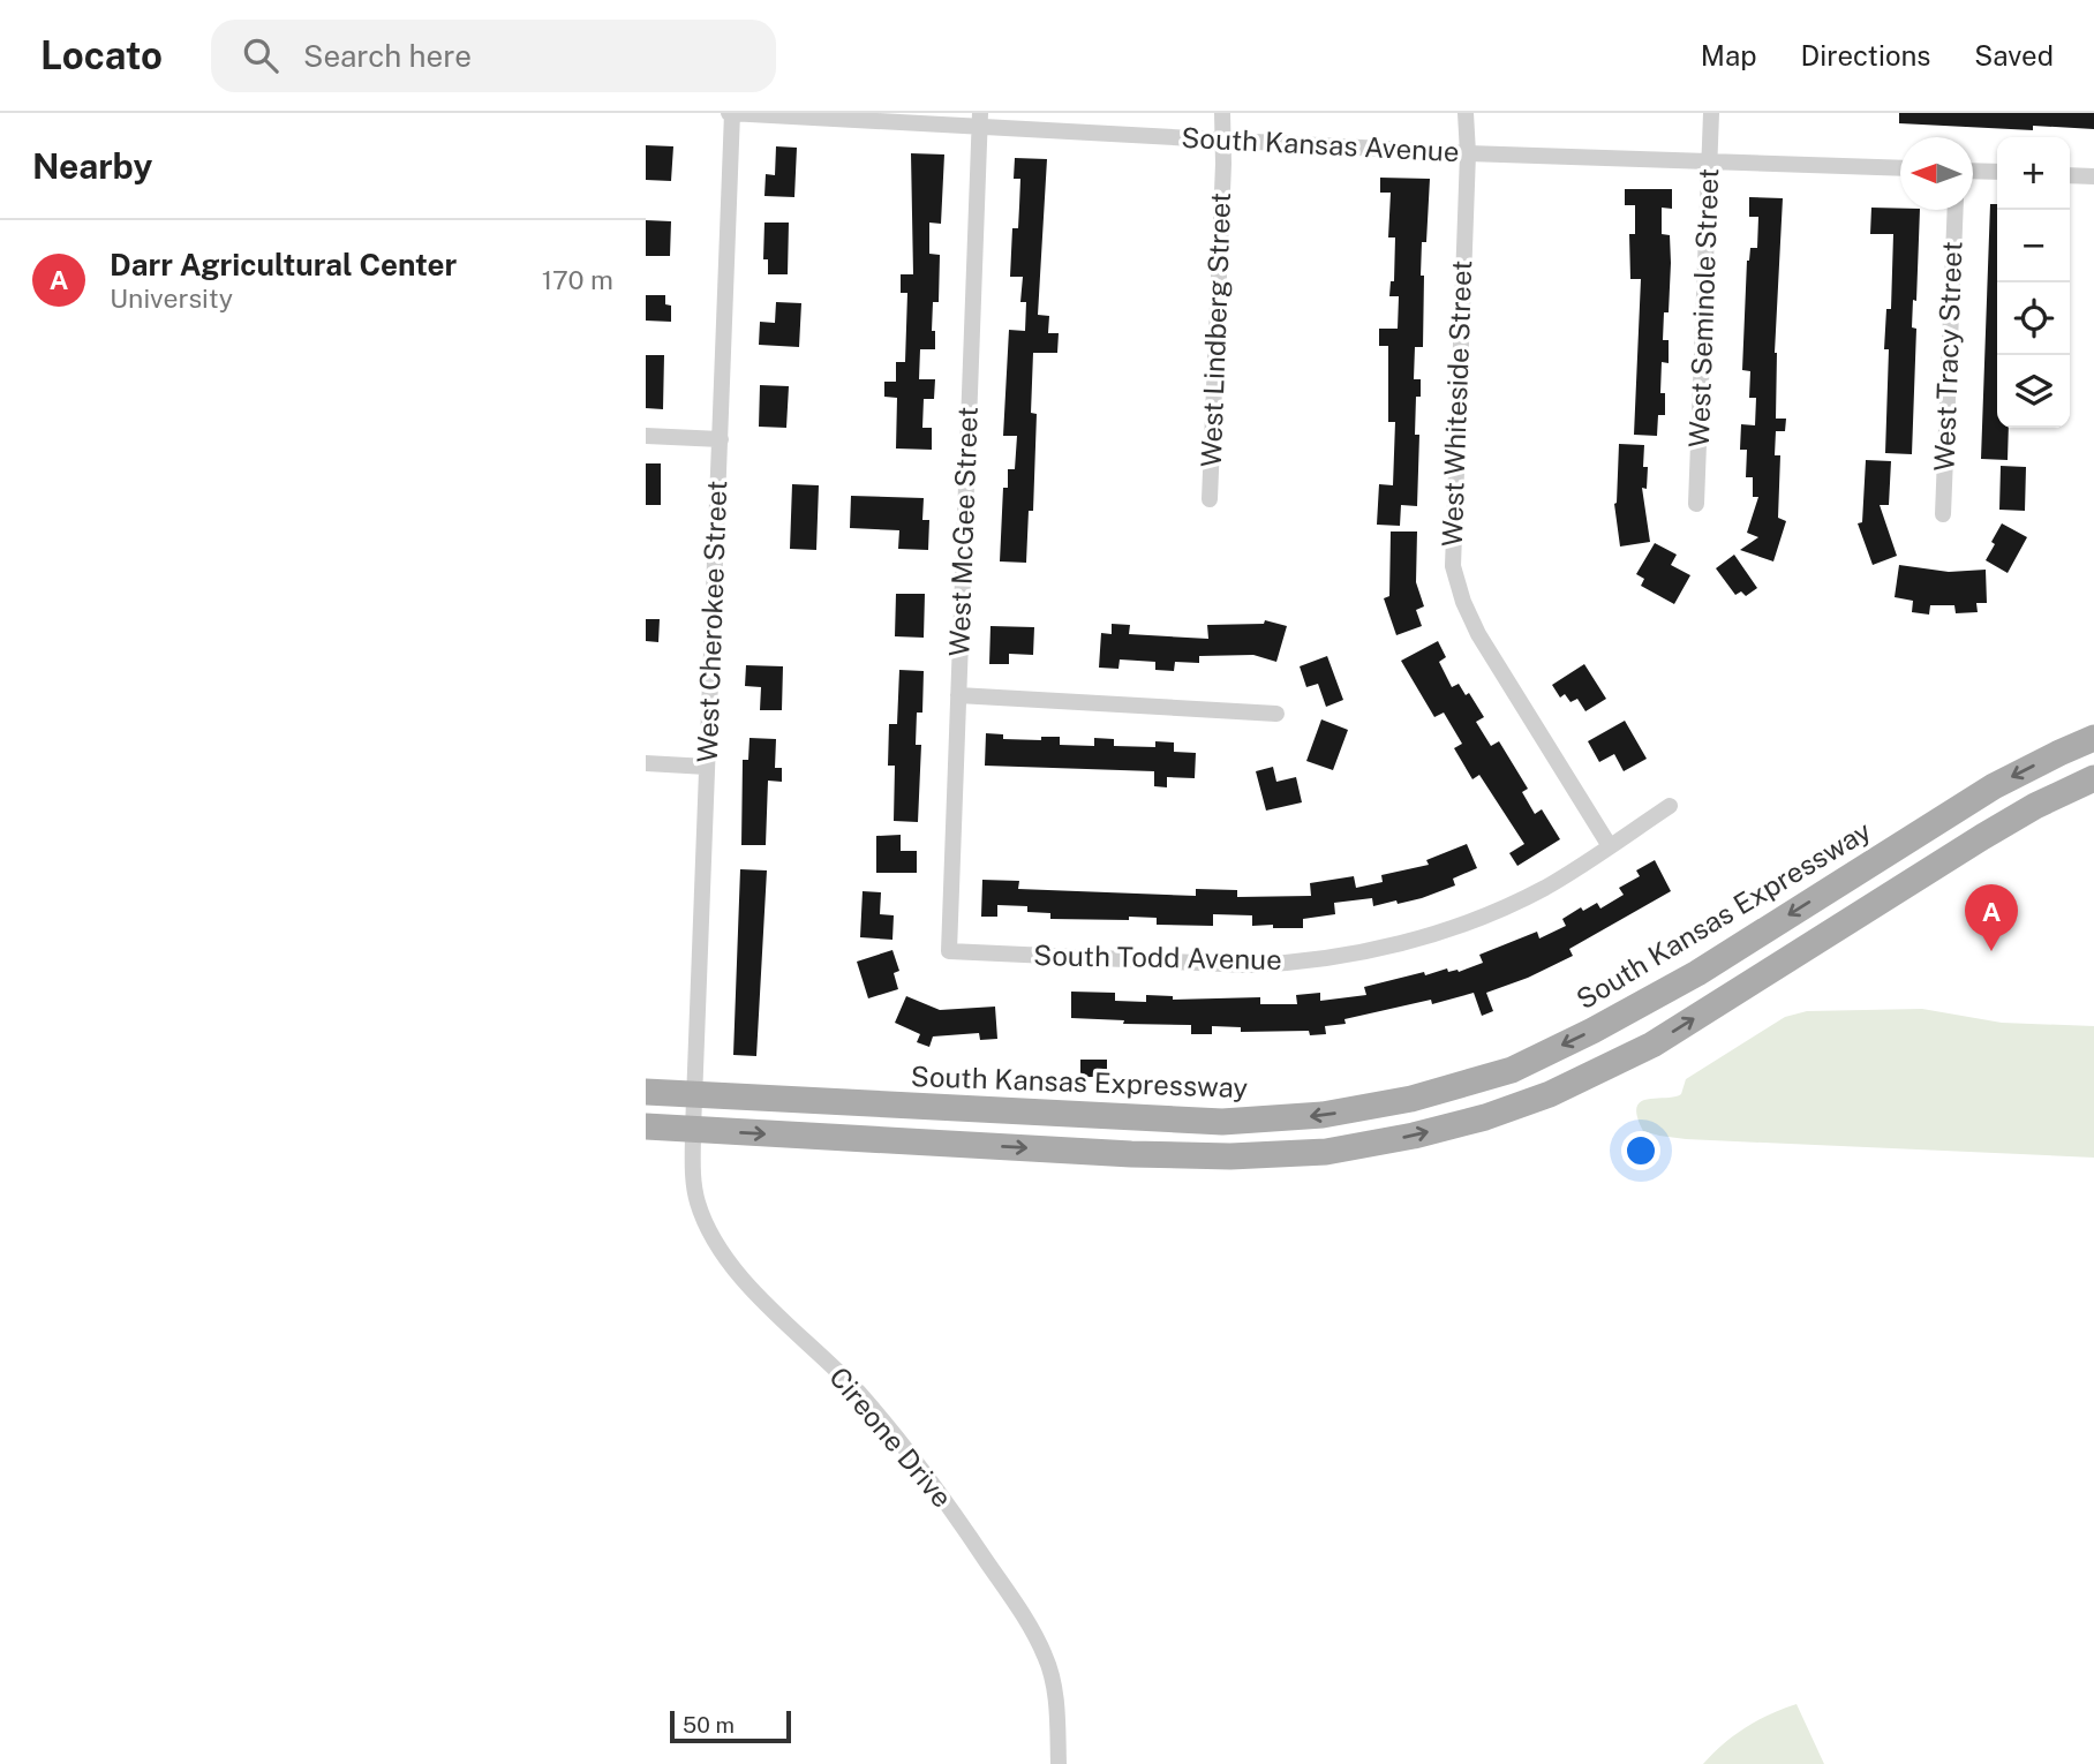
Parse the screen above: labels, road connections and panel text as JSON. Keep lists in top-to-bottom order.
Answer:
{
  "streets": {
    "main road": ["South Kansas Expressway"],
    "street": [
      "South Kansas Avenue",
      "West Seminole Street",
      "West Lindberg Street",
      "West Tracy Street",
      "West Whiteside Street",
      "West McGee Street",
      "West Cherokee Street",
      "South Todd Avenue",
      "Cireone Drive"
    ]
  },
  "crossings": [
    ["South Kansas Avenue", "West Seminole Street"],
    ["South Kansas Avenue", "West Lindberg Street"],
    ["South Kansas Avenue", "West Whiteside Street"],
    ["South Kansas Avenue", "West McGee Street"],
    ["South Kansas Avenue", "West Cherokee Street"],
    ["West Whiteside Street", "South Todd Avenue"],
    ["West McGee Street", "South Todd Avenue"],
    ["West Cherokee Street", "South Kansas Expressway"],
    ["West Cherokee Street", "Cireone Drive"]
  ],
  "scale_bar": "50 m",
  "north": "left",
  "page": {
    "header": "Locato",
    "search": "Search here",
    "nav": ["Map", "Directions", "Saved"],
    "heading": "Nearby",
    "map_buttons": ["+", "−"],
    "list": [
      {
        "mark": "A",
        "name": "Darr Agricultural Center",
        "note": "University",
        "value": "170 m"
      }
    ],
    "pins": "A",
    "scale": "50 m"
  }
}
